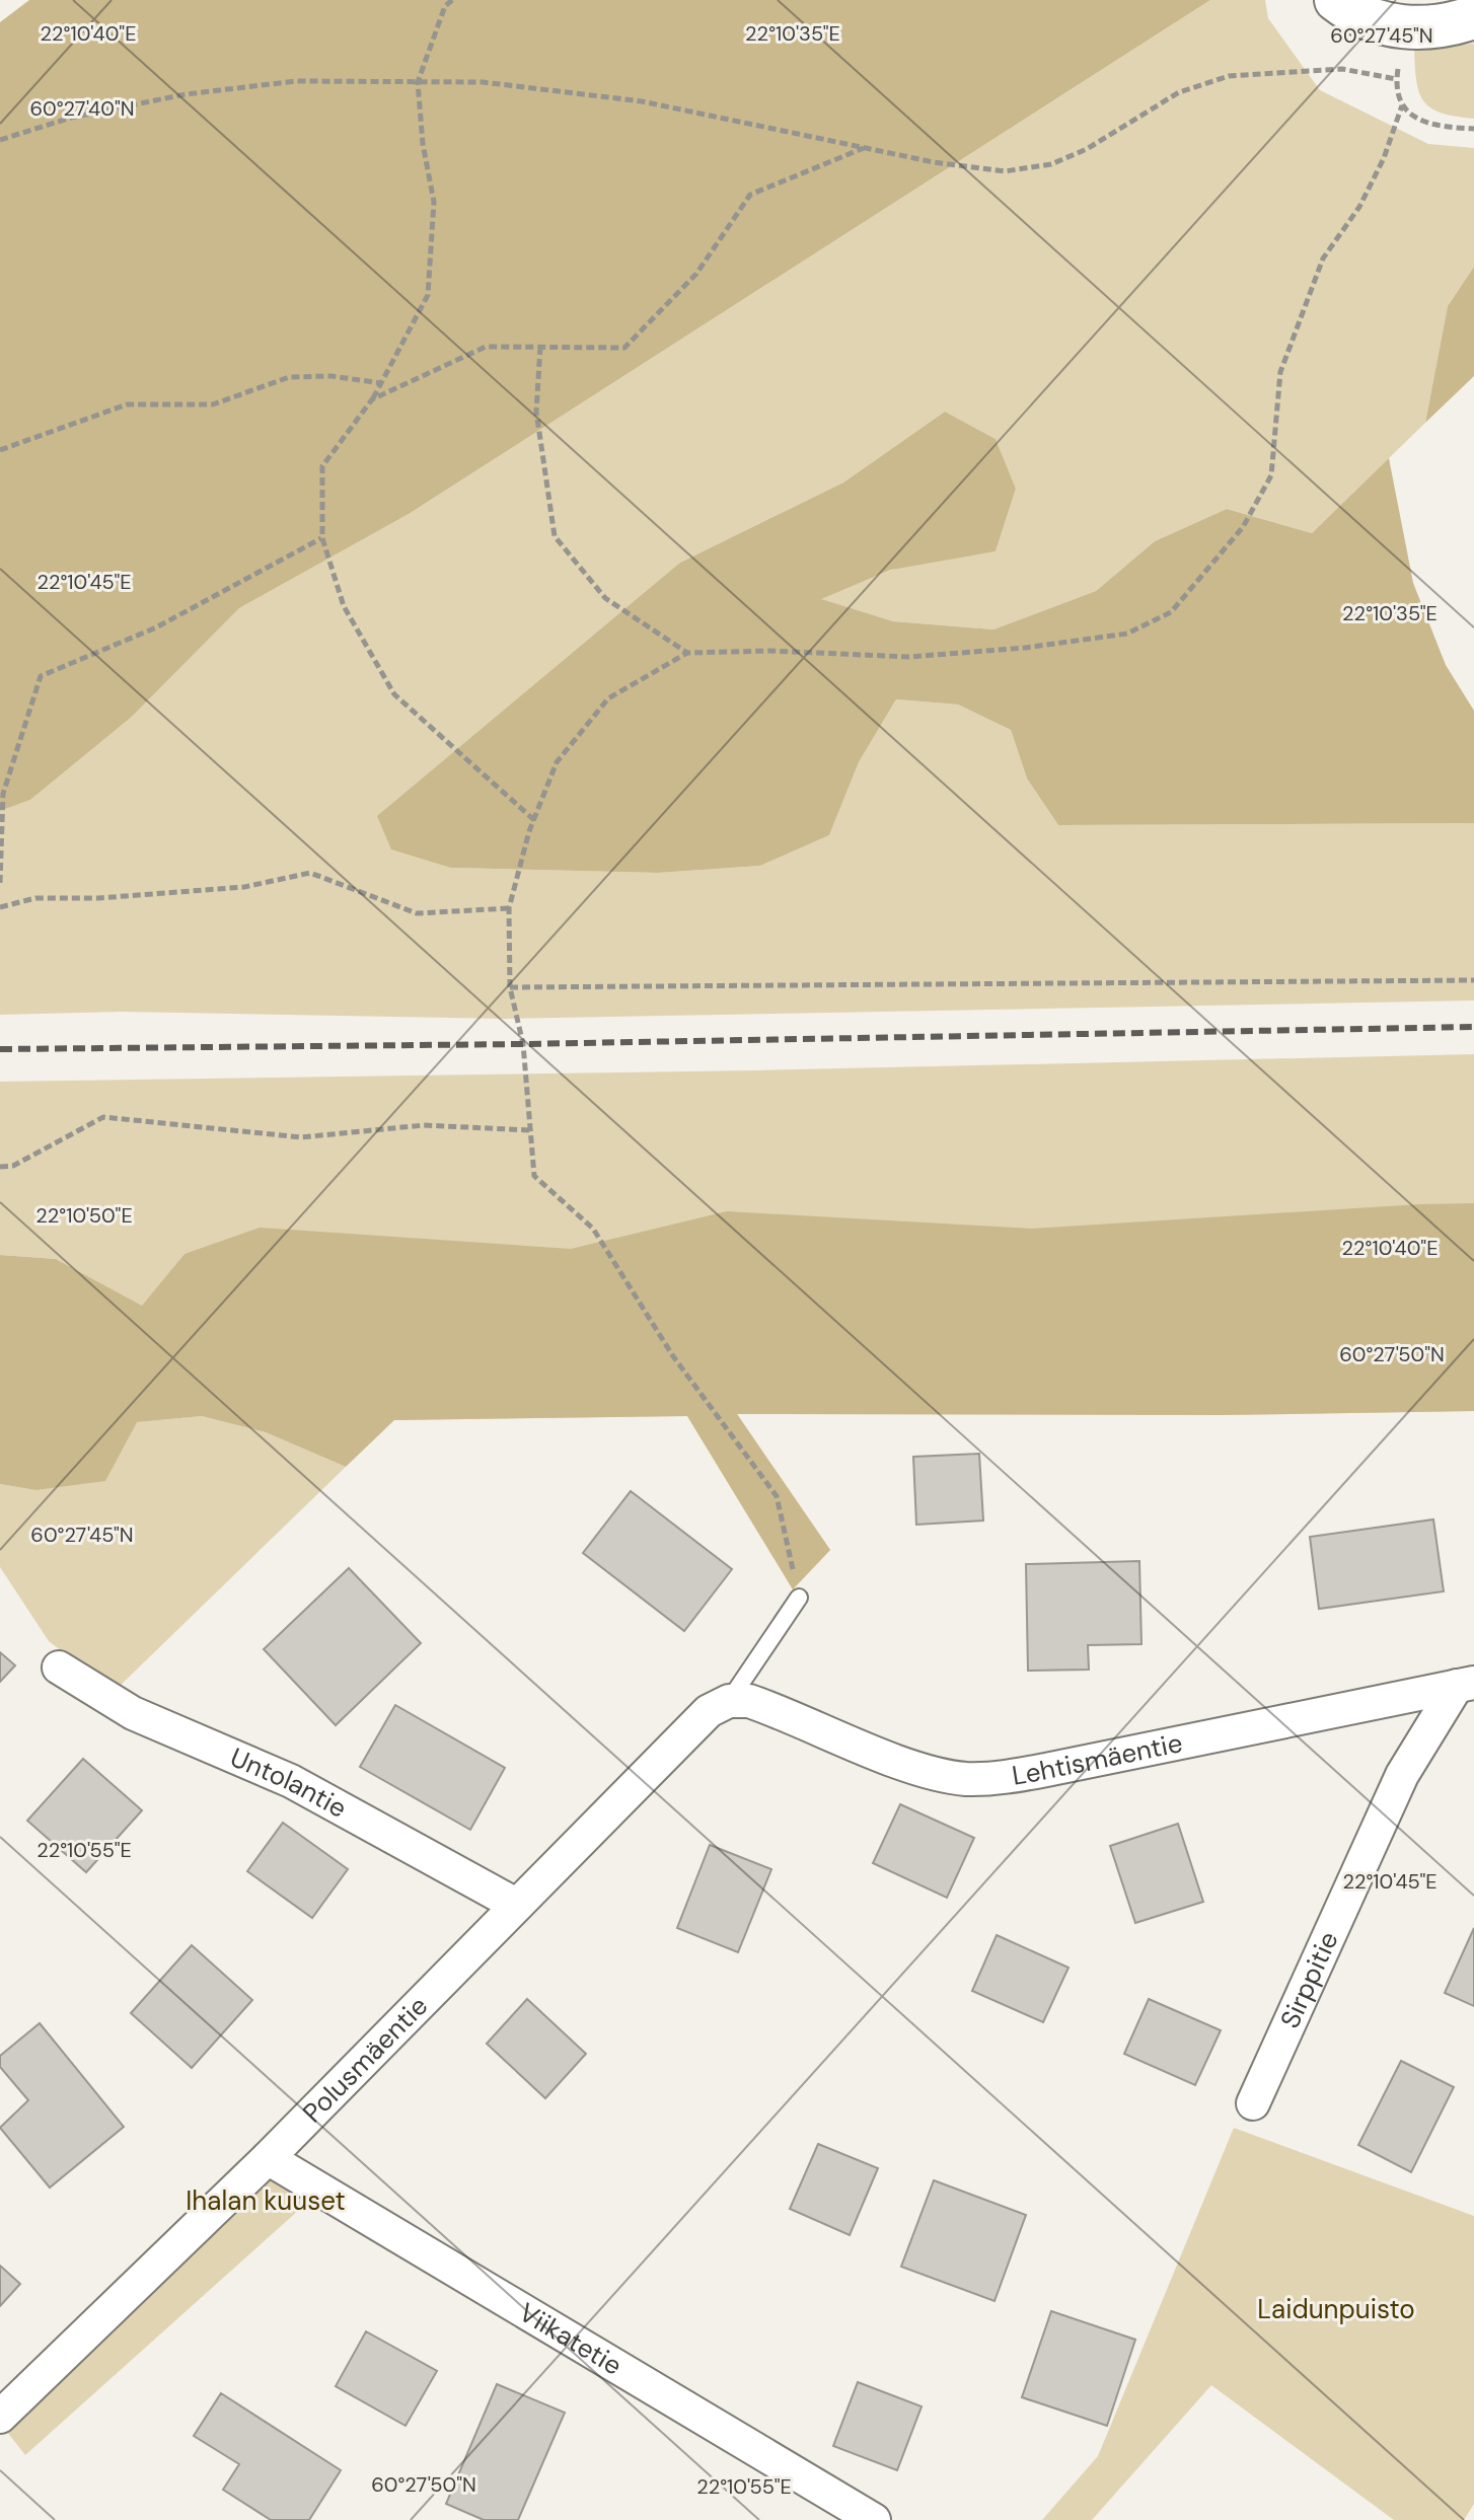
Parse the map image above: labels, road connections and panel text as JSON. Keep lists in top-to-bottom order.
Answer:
{
  "streets": {
    "street": [
      "Lehtismäentie",
      "Untolantie",
      "Sirppitie",
      "Polusmäentie",
      "Viikatetie"
    ]
  },
  "crossings": [
    ["Lehtismäentie", "Sirppitie"],
    ["Lehtismäentie", "Polusmäentie"],
    ["Untolantie", "Polusmäentie"],
    ["Polusmäentie", "Viikatetie"]
  ],
  "parks": ["Ihalan kuuset", "Laidunpuisto"],
  "coordinates": [
    "22°10'35\"E",
    "22°10'40\"E",
    "60°27'45\"N",
    "60°27'40\"N",
    "22°10'45\"E",
    "22°10'50\"E",
    "60°27'50\"N",
    "22°10'55\"E"
  ]
}
